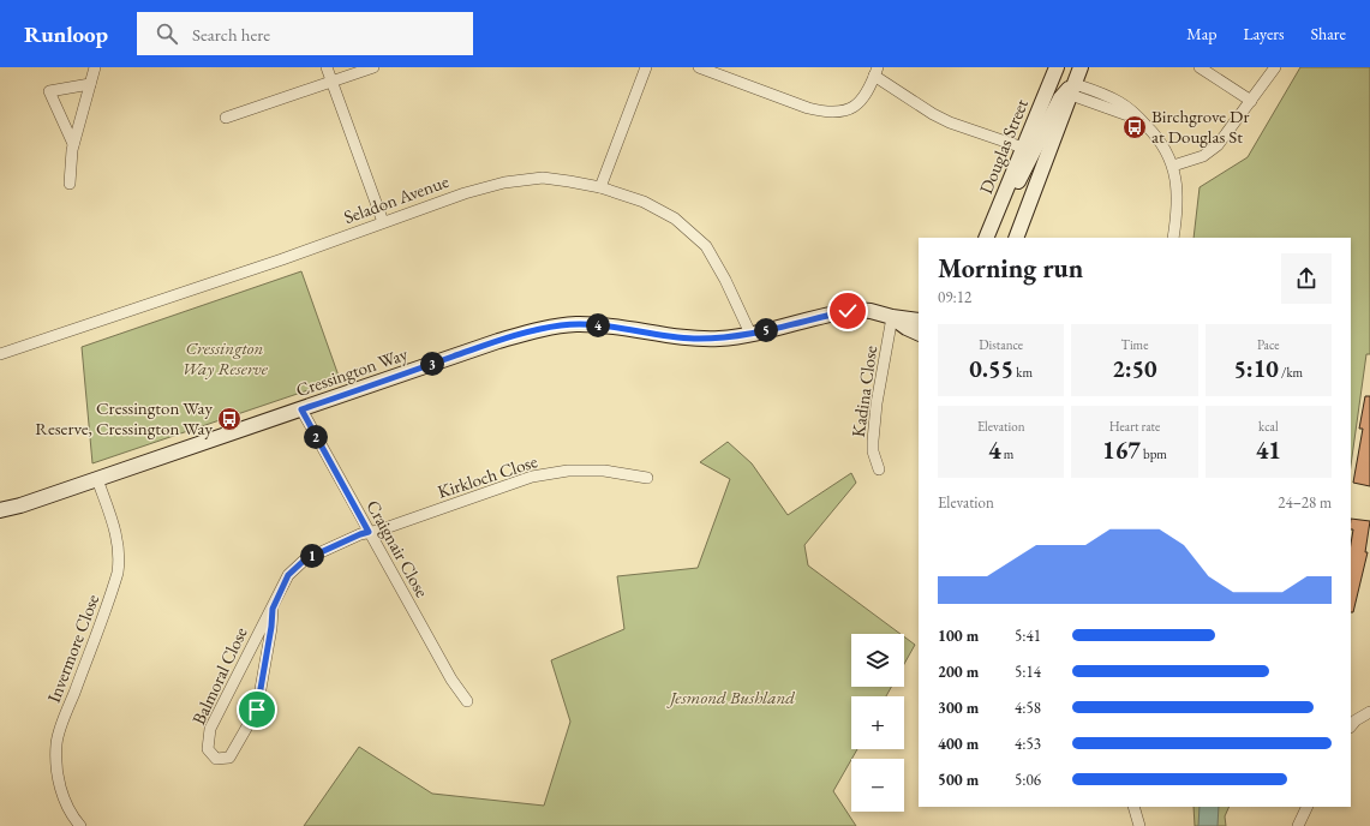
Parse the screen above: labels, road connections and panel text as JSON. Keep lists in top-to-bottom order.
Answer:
{
  "streets": {
    "street": [
      "Douglas Street",
      "Seladon Avenue",
      "Cressington Way",
      "Kadina Close",
      "Kirkloch Close",
      "Craignair Close",
      "Invermore Close",
      "Balmoral Close"
    ]
  },
  "crossings": [
    ["Seladon Avenue", "Cressington Way"],
    ["Cressington Way", "Kadina Close"],
    ["Cressington Way", "Craignair Close"],
    ["Cressington Way", "Invermore Close"],
    ["Kirkloch Close", "Craignair Close"],
    ["Kirkloch Close", "Balmoral Close"],
    ["Craignair Close", "Balmoral Close"]
  ],
  "parks": ["Cressington Way Reserve", "Jesmond Bushland"],
  "places": {
    "bus stop": ["Birchgrove Dr at Douglas St", "Cressington Way Reserve, Cressington Way"]
  },
  "page": {
    "header": "Runloop",
    "search": "Search here",
    "nav": ["Map", "Layers", "Share"],
    "heading": ["Morning run", "09:12"],
    "pins": [
      "4",
      "5",
      "3",
      "2",
      "1"
    ],
    "stats": [
      ["Distance", "0.55 km"],
      ["Time", "2:50"],
      ["Pace", "5:10 /km"],
      ["Elevation", "4 m"],
      ["Heart rate", "167 bpm"],
      ["kcal", "41"]
    ],
    "chart": ["Elevation", "24–28 m"],
    "list": [
      {
        "name": "100 m",
        "note": "5:41"
      },
      {
        "name": "200 m",
        "note": "5:14"
      },
      {
        "name": "300 m",
        "note": "4:58"
      },
      {
        "name": "400 m",
        "note": "4:53"
      },
      {
        "name": "500 m",
        "note": "5:06"
      }
    ],
    "map_buttons": ["+", "−"]
  }
}
